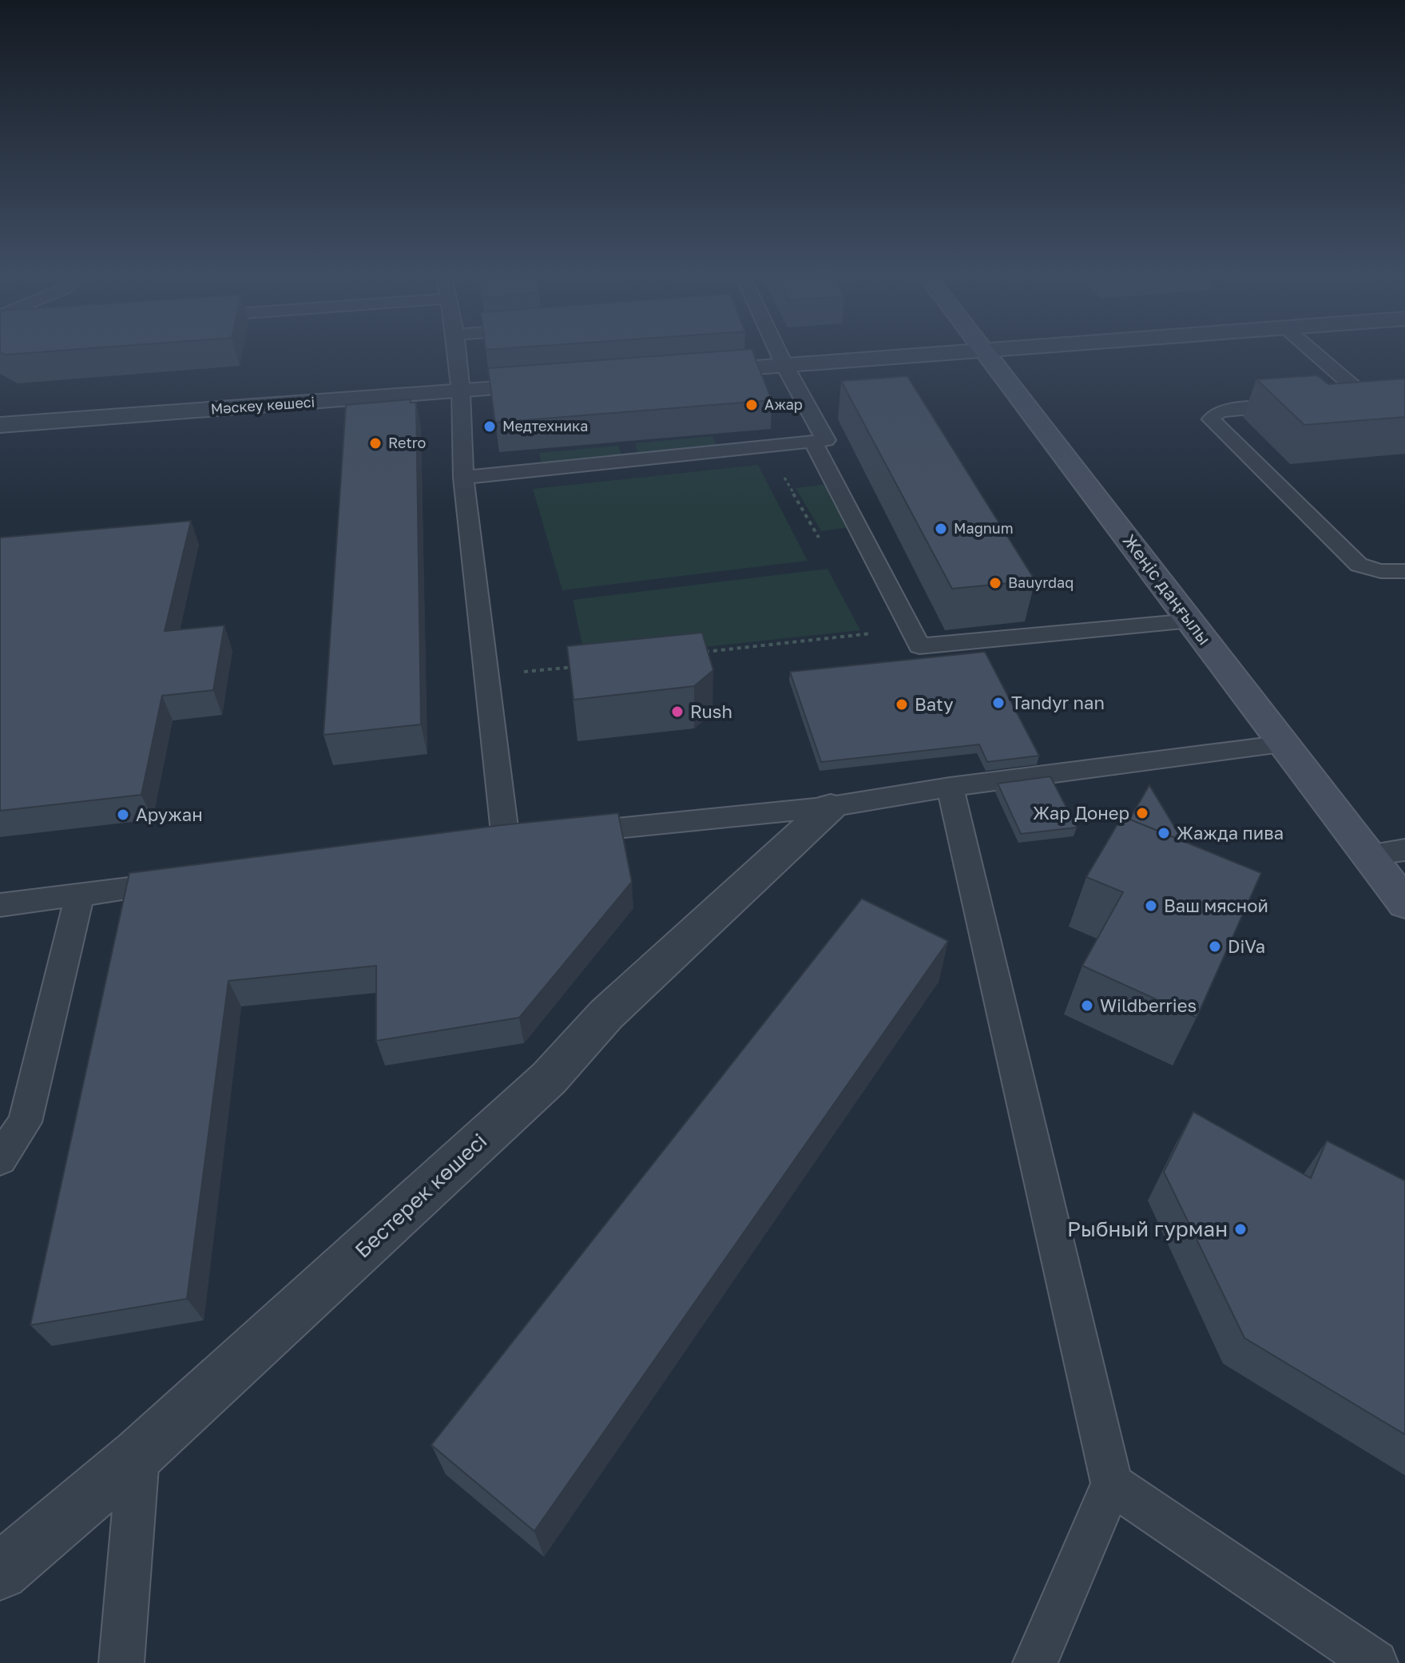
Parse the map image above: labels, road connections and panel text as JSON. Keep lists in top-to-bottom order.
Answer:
{
  "streets": {
    "main road": ["Жеңіс даңғылы"],
    "street": ["Мәскеу көшесі", "Бестерек көшесі"]
  },
  "places": [
    "Ажар",
    "Медтехника",
    "Retro",
    "Magnum",
    "Bauyrdaq",
    "Tandyr nan",
    "Baty",
    "Rush",
    "Жар Донер",
    "Аружан",
    "Жажда пива",
    "Ваш мясной",
    "DiVa",
    "Wildberries",
    "Рыбный гурман"
  ]
}
